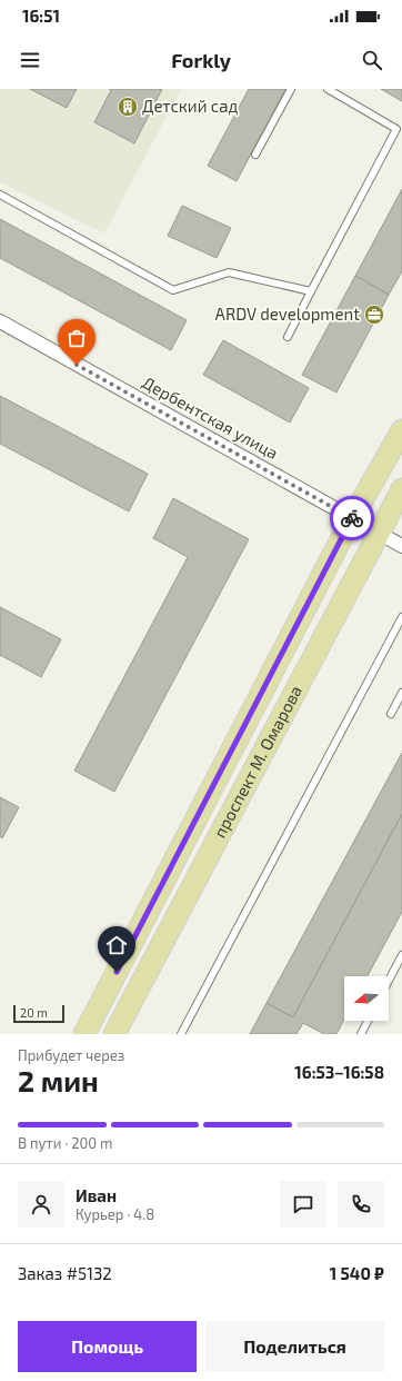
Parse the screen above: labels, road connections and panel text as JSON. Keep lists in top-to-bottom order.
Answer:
{
  "streets": {
    "main road": ["проспект М. Омарова"],
    "street": ["Дербентская улица"]
  },
  "crossings": [
    ["Дербентская улица", "проспект М. Омарова"]
  ],
  "places": {
    "building": ["Детский сад"],
    "office": ["ARDV development"]
  },
  "scale_bar": "20 m",
  "north": "left",
  "page": {
    "status": "16:51",
    "header": "Forkly",
    "scale": "20 m",
    "heading": ["2 мин", "Прибудет через", "16:53–16:58"],
    "panel": [
      "Иван",
      "Курьер · 4.8",
      "Заказ #5132",
      "1 540 ₽"
    ],
    "bar": "В пути · 200 m",
    "buttons": ["Помощь", "Поделиться"]
  }
}
